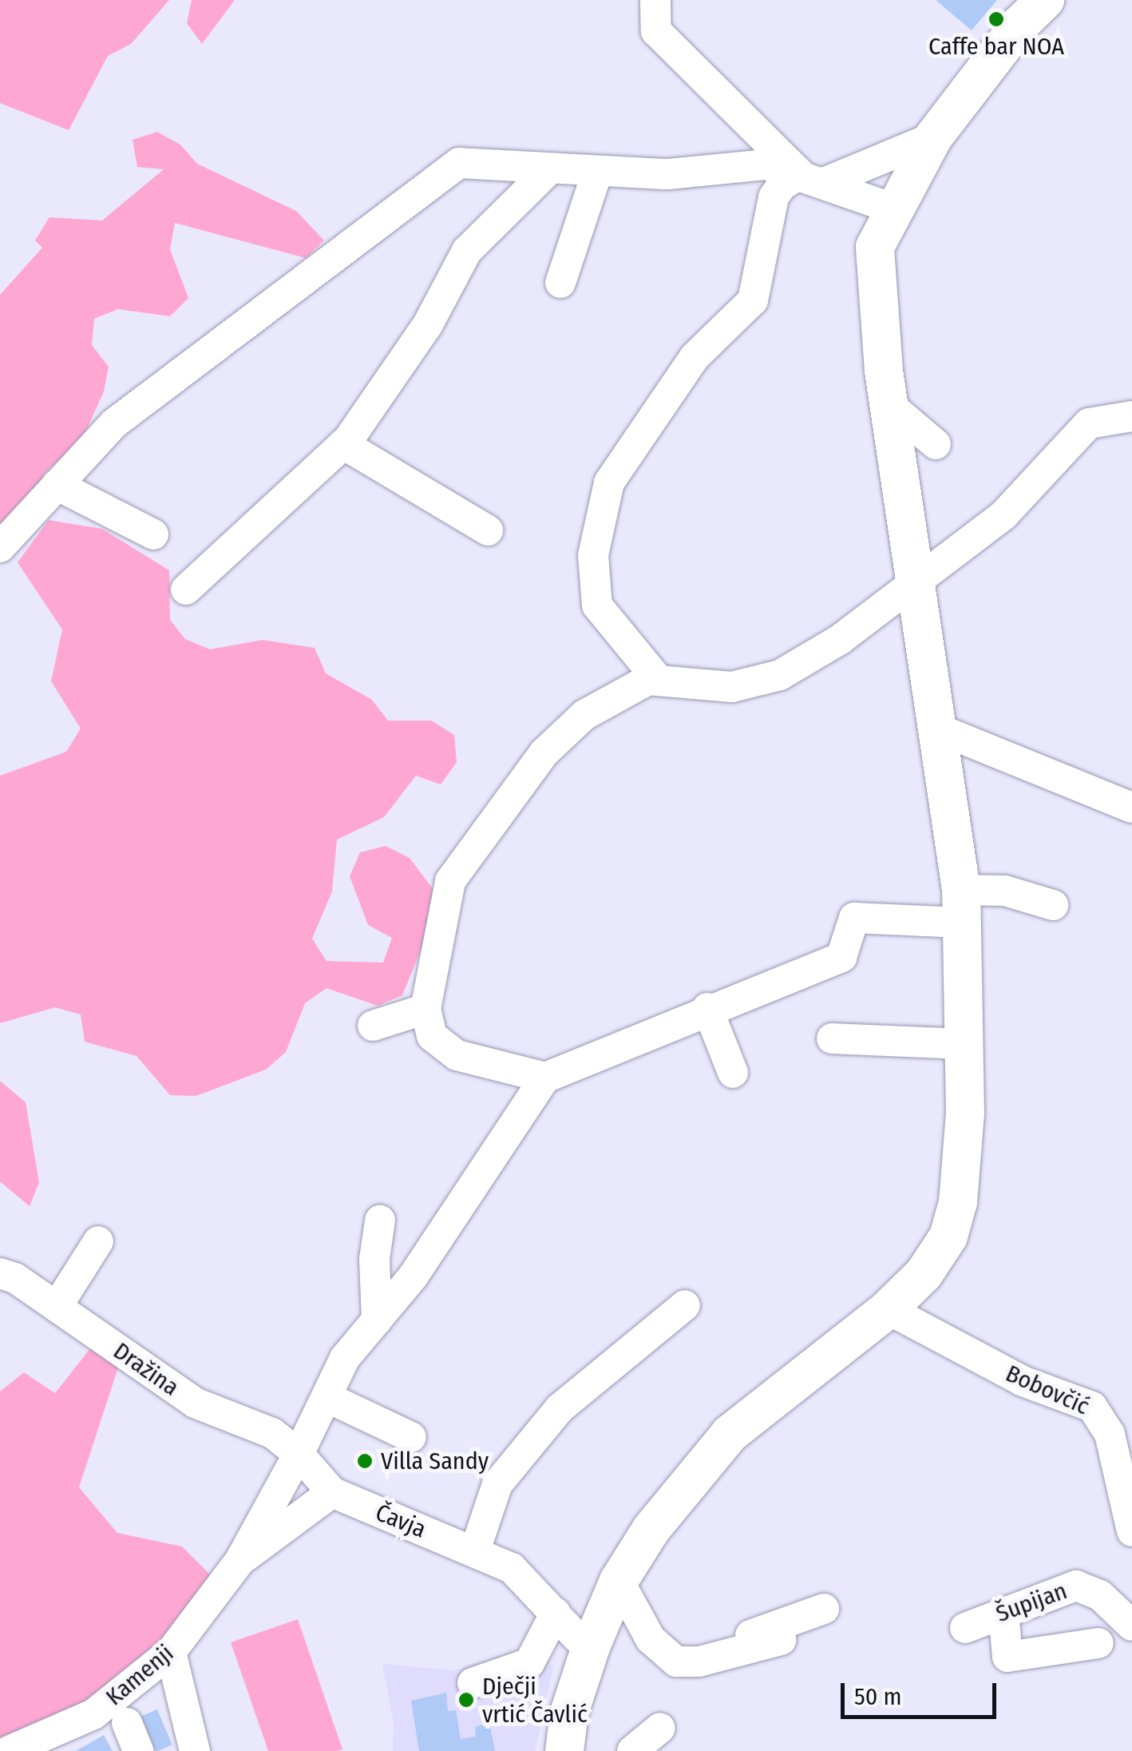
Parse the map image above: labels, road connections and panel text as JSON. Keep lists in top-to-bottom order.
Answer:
{
  "streets": {
    "street": [
      "Dražina",
      "Bobovčić",
      "Čavja",
      "Šupijan",
      "Kamenji"
    ]
  },
  "crossings": [
    ["Dražina", "Čavja"],
    ["Dražina", "Kamenji"],
    ["Čavja", "Kamenji"]
  ],
  "places": ["Caffe bar NOA", "Villa Sandy", "Dječji vrtić Čavlić"],
  "scale_bar": "50 m"
}
